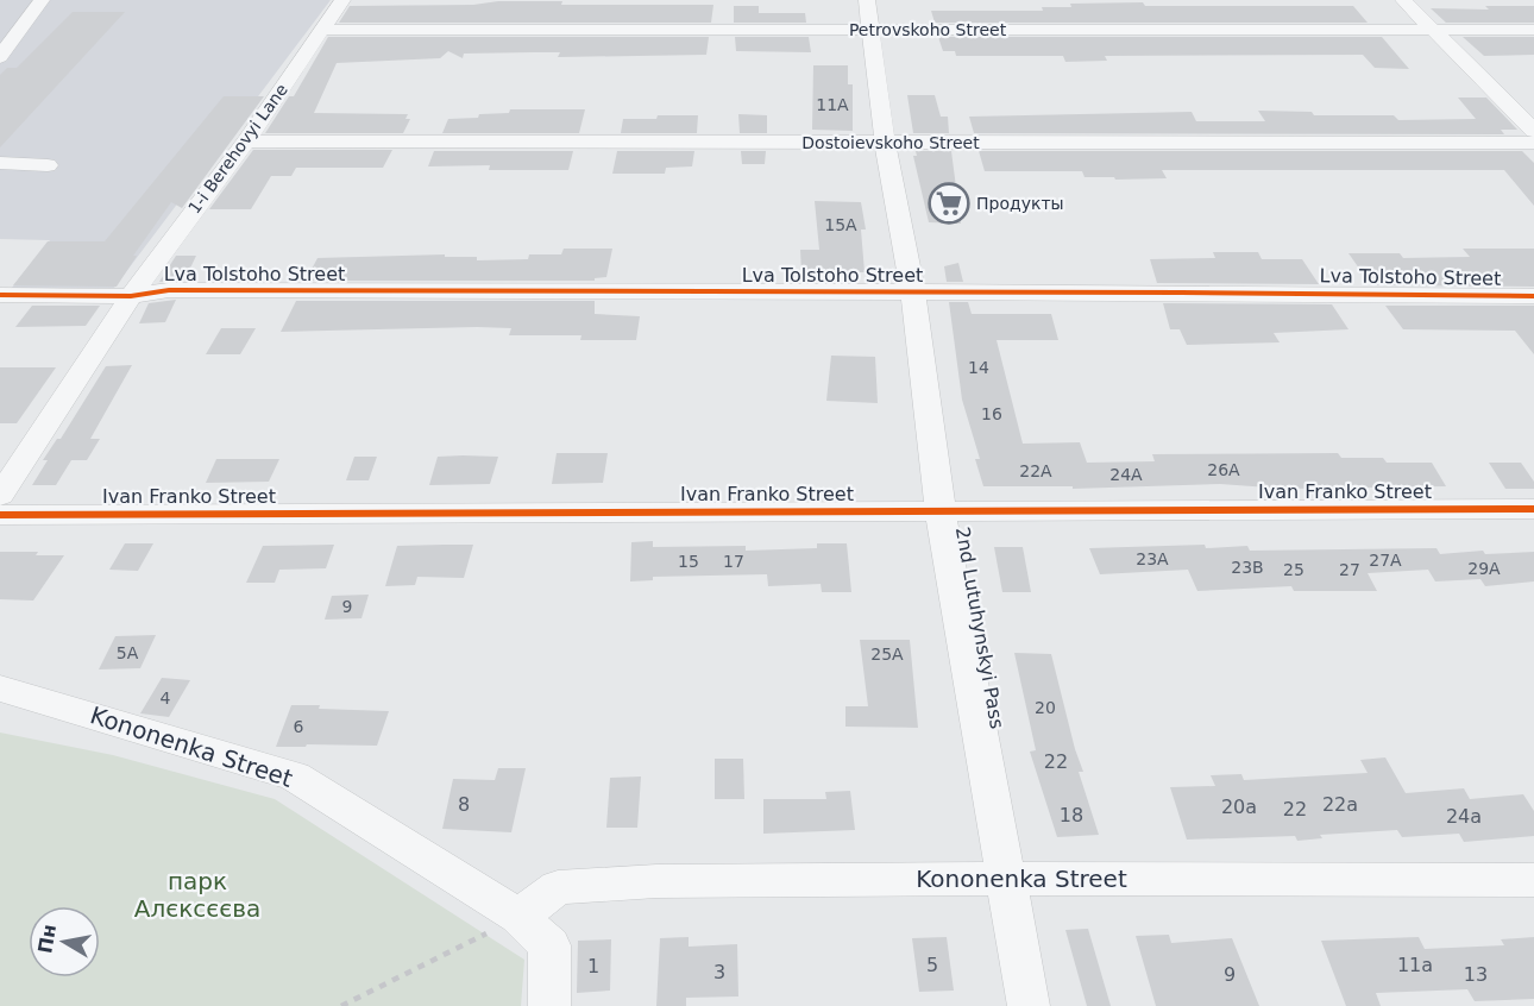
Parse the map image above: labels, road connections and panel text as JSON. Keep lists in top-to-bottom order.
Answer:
{
  "streets": {
    "street": [
      "Petrovskoho Street",
      "Dostoievskoho Street",
      "1-i Berehovyi Lane",
      "Lva Tolstoho Street",
      "Ivan Franko Street",
      "2nd Lutuhynskyi Pass",
      "Kononenka Street"
    ]
  },
  "crossings": [
    ["Petrovskoho Street", "1-i Berehovyi Lane"],
    ["Petrovskoho Street", "2nd Lutuhynskyi Pass"],
    ["Dostoievskoho Street", "1-i Berehovyi Lane"],
    ["Dostoievskoho Street", "2nd Lutuhynskyi Pass"],
    ["1-i Berehovyi Lane", "Lva Tolstoho Street"],
    ["Lva Tolstoho Street", "2nd Lutuhynskyi Pass"],
    ["Ivan Franko Street", "2nd Lutuhynskyi Pass"],
    ["2nd Lutuhynskyi Pass", "Kononenka Street"]
  ],
  "parks": ["парк Алєксєєва"],
  "places": {
    "supermarket": ["Продукты"]
  },
  "house_numbers": [
    "11А",
    "15А",
    "14",
    "16",
    "26А",
    "22А",
    "24А",
    "23А",
    "27А",
    "15",
    "17",
    "23В",
    "29А",
    "25",
    "27",
    "9",
    "5А",
    "25А",
    "4",
    "20",
    "6",
    "22",
    "8",
    "22а",
    "20а",
    "22",
    "18",
    "24а",
    "5",
    "11а",
    "1",
    "3",
    "9",
    "13"
  ],
  "north": "left"
}
